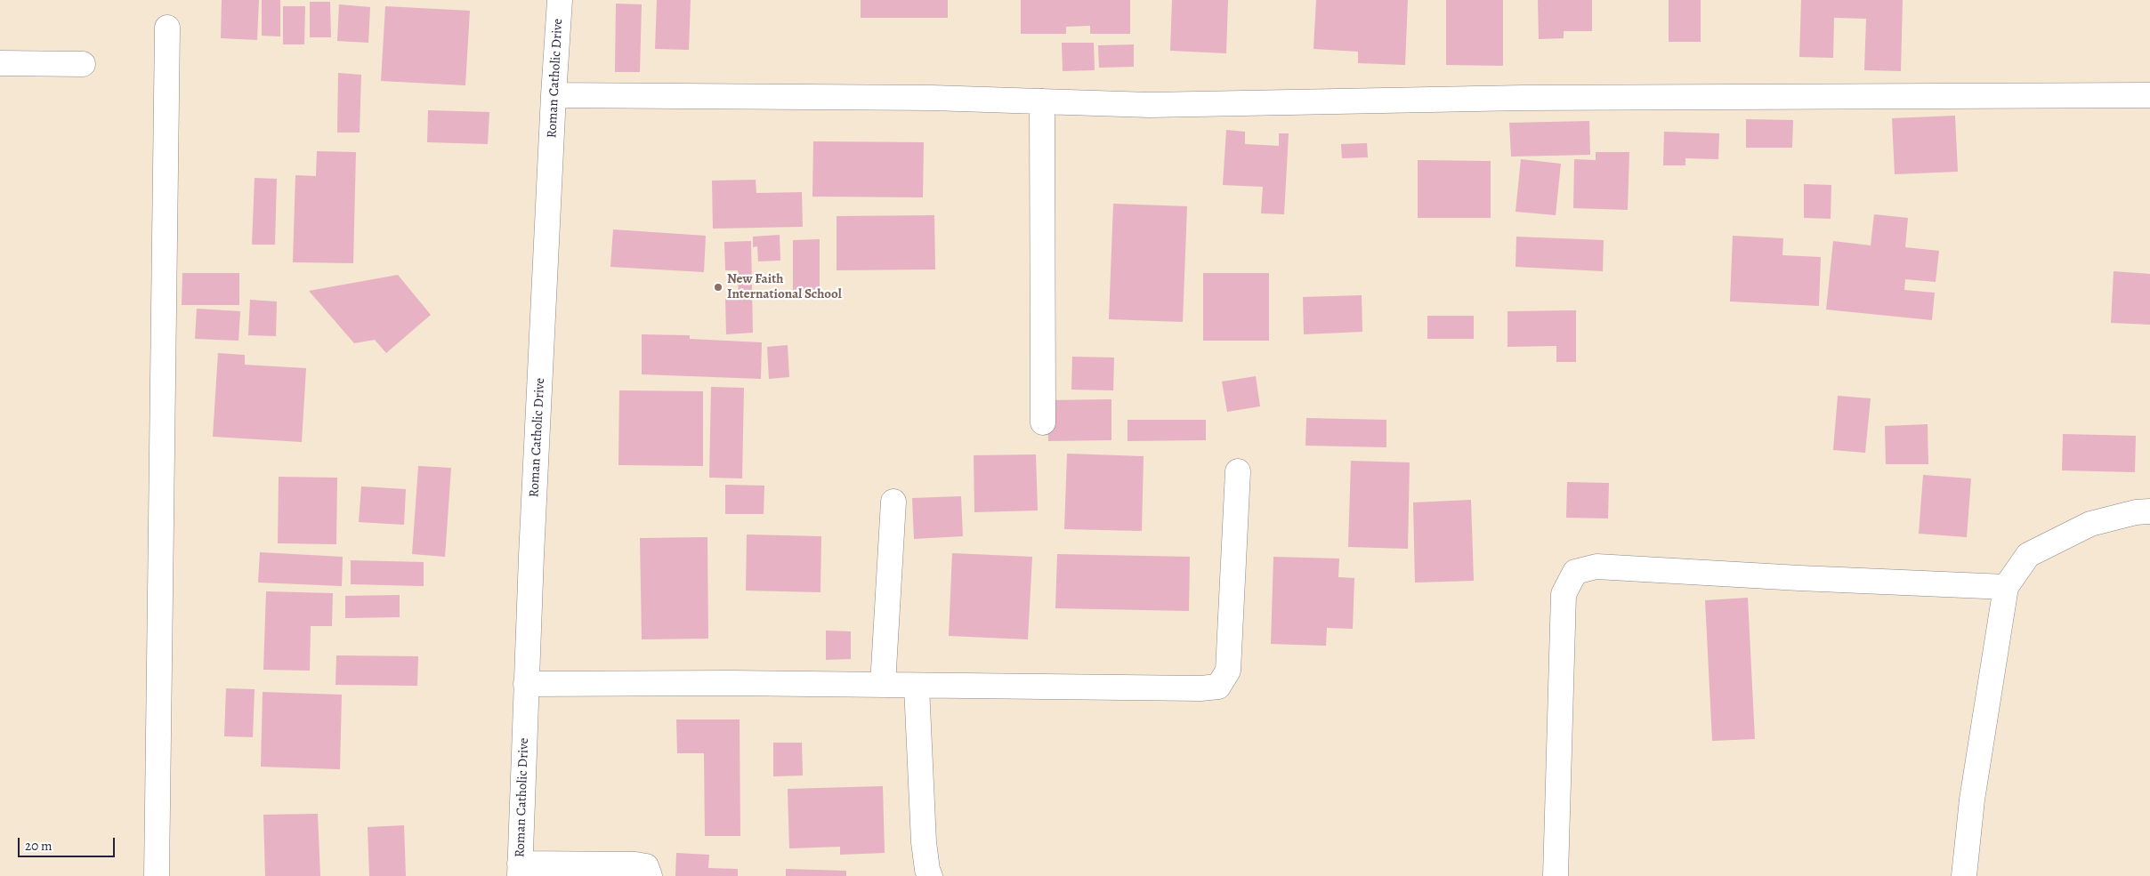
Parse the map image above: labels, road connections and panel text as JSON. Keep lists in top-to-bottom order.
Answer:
{
  "streets": {
    "street": ["Roman Catholic Drive"]
  },
  "places": ["New Faith International School"],
  "scale_bar": "20 m"
}
